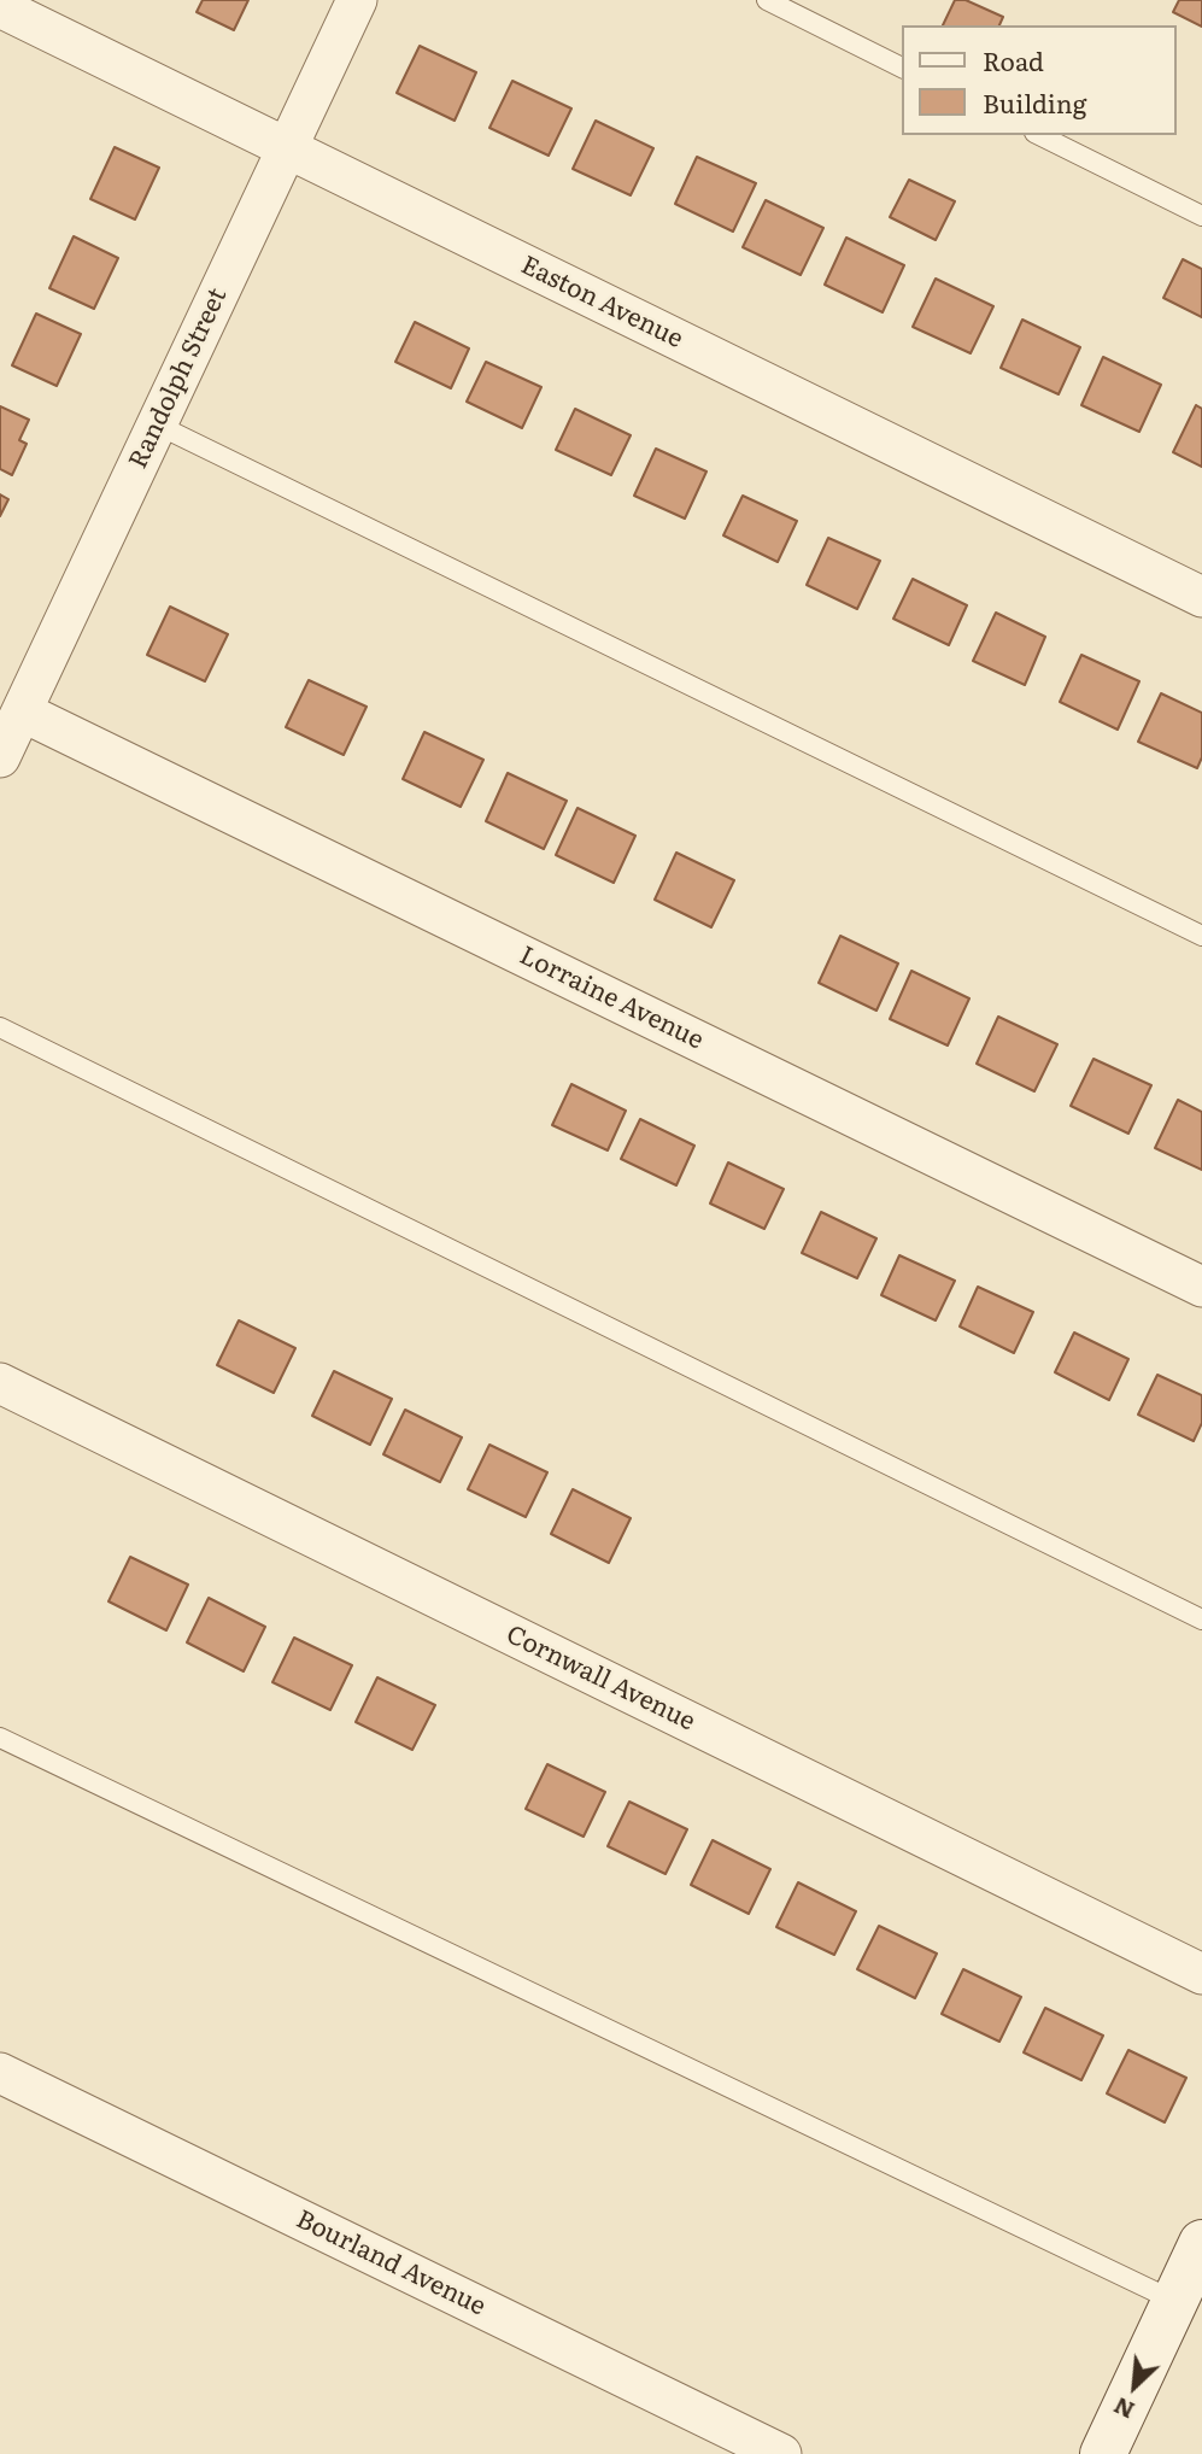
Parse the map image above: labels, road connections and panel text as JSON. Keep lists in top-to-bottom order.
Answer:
{
  "streets": {
    "street": [
      "Easton Avenue",
      "Randolph Street",
      "Lorraine Avenue",
      "Cornwall Avenue",
      "Bourland Avenue"
    ]
  },
  "crossings": [
    ["Easton Avenue", "Randolph Street"],
    ["Randolph Street", "Lorraine Avenue"]
  ],
  "legend": ["Road", "Building"],
  "north": "bottom left"
}
